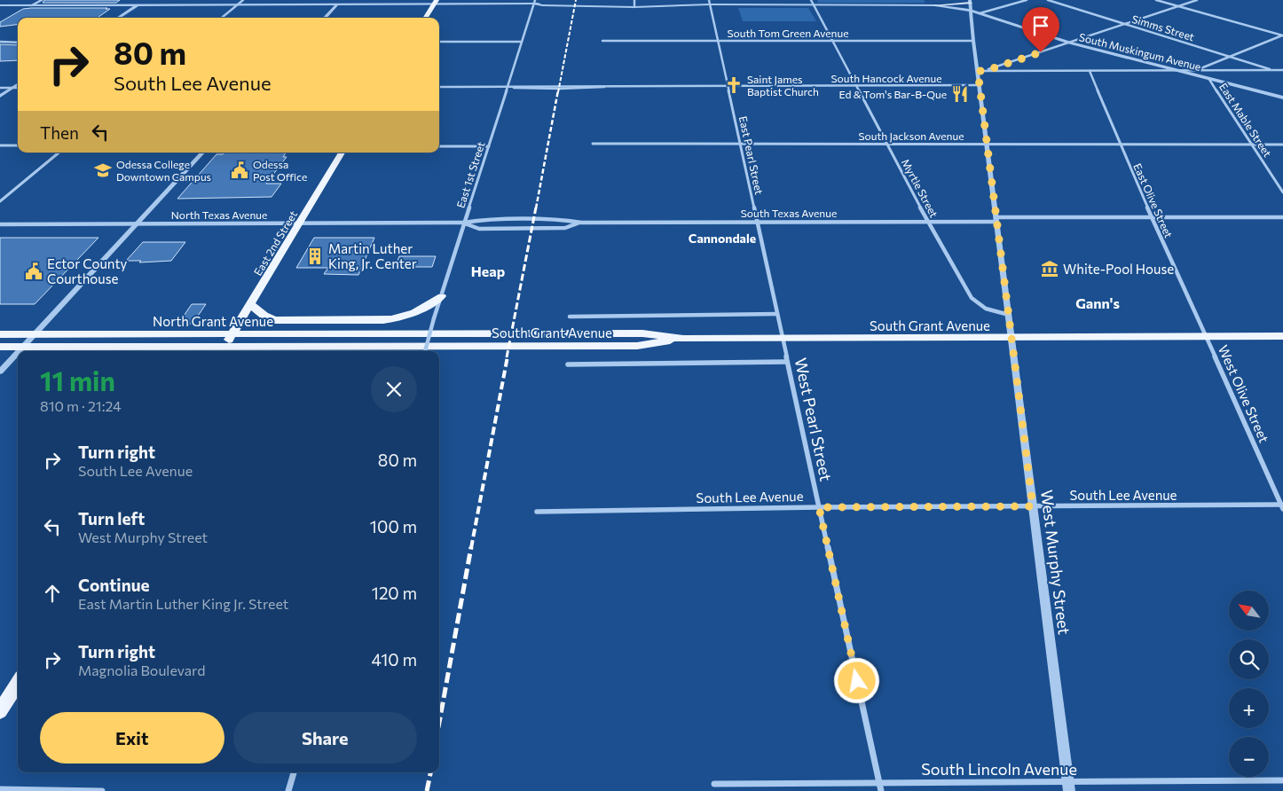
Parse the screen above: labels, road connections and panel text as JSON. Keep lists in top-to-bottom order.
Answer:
{
  "streets": {
    "main road": ["East 2nd Street", "North Grant Avenue", "South Grant Avenue"],
    "street": [
      "Simms Street",
      "South Tom Green Avenue",
      "South Muskingum Avenue",
      "South Hancock Avenue",
      "East Mable Street",
      "South Jackson Avenue",
      "East Pearl Street",
      "East 1st Street",
      "Myrtle Street",
      "East Olive Street",
      "South Texas Avenue",
      "North Texas Avenue",
      "West Olive Street",
      "West Pearl Street",
      "South Lee Avenue",
      "West Murphy Street",
      "South Lincoln Avenue"
    ]
  },
  "crossings": [
    ["South Tom Green Avenue", "East Pearl Street"],
    ["South Tom Green Avenue", "Myrtle Street"],
    ["South Tom Green Avenue", "West Murphy Street"],
    ["South Muskingum Avenue", "East Mable Street"],
    ["South Muskingum Avenue", "East Pearl Street"],
    ["South Muskingum Avenue", "East 1st Street"],
    ["South Muskingum Avenue", "Myrtle Street"],
    ["South Muskingum Avenue", "West Murphy Street"],
    ["South Hancock Avenue", "East Pearl Street"],
    ["South Hancock Avenue", "East 1st Street"],
    ["South Hancock Avenue", "Myrtle Street"],
    ["South Hancock Avenue", "West Murphy Street"],
    ["East Mable Street", "South Jackson Avenue"],
    ["South Jackson Avenue", "East Pearl Street"],
    ["South Jackson Avenue", "Myrtle Street"],
    ["South Jackson Avenue", "East Olive Street"],
    ["South Jackson Avenue", "West Murphy Street"],
    ["East Pearl Street", "South Texas Avenue"],
    ["East Pearl Street", "South Grant Avenue"],
    ["East Pearl Street", "West Pearl Street"],
    ["East 1st Street", "South Texas Avenue"],
    ["East 1st Street", "North Texas Avenue"],
    ["East 1st Street", "North Grant Avenue"],
    ["East 1st Street", "South Grant Avenue"],
    ["Myrtle Street", "South Texas Avenue"],
    ["Myrtle Street", "West Murphy Street"],
    ["East Olive Street", "South Texas Avenue"],
    ["East Olive Street", "South Grant Avenue"],
    ["East Olive Street", "West Olive Street"],
    ["South Texas Avenue", "North Texas Avenue"],
    ["South Texas Avenue", "West Murphy Street"],
    ["North Texas Avenue", "East 2nd Street"],
    ["East 2nd Street", "North Grant Avenue"],
    ["North Grant Avenue", "South Grant Avenue"],
    ["South Grant Avenue", "West Olive Street"],
    ["South Grant Avenue", "West Pearl Street"],
    ["South Grant Avenue", "West Murphy Street"],
    ["West Olive Street", "South Lee Avenue"],
    ["West Pearl Street", "South Lee Avenue"],
    ["West Pearl Street", "South Lincoln Avenue"],
    ["South Lee Avenue", "West Murphy Street"],
    ["West Murphy Street", "South Lincoln Avenue"]
  ],
  "districts": ["Cannondale", "Heap", "Gann's"],
  "places": {
    "church": ["Saint James Baptist Church"],
    "restaurant": ["Ed & Tom's Bar-B-Que"],
    "school or university": ["Odessa College Downtown Campus"],
    "public building": ["Odessa Post Office", "Ector County Courthouse"],
    "building": ["Martin Luther King, Jr. Center"],
    "museum": ["White-Pool House"]
  },
  "north": "top left",
  "page": {
    "turn": ["80 m", "South Lee Avenue"],
    "then": "Then",
    "heading": ["11 min", "810 m · 21:24"],
    "list": [
      {
        "name": "Turn right",
        "note": "South Lee Avenue",
        "value": "80 m"
      },
      {
        "name": "Turn left",
        "note": "West Murphy Street",
        "value": "100 m"
      },
      {
        "name": "Continue",
        "note": "East Martin Luther King Jr. Street",
        "value": "120 m"
      },
      {
        "name": "Turn right",
        "note": "Magnolia Boulevard",
        "value": "410 m"
      }
    ],
    "map_buttons": ["+", "−"],
    "buttons": ["Exit", "Share"]
  }
}
